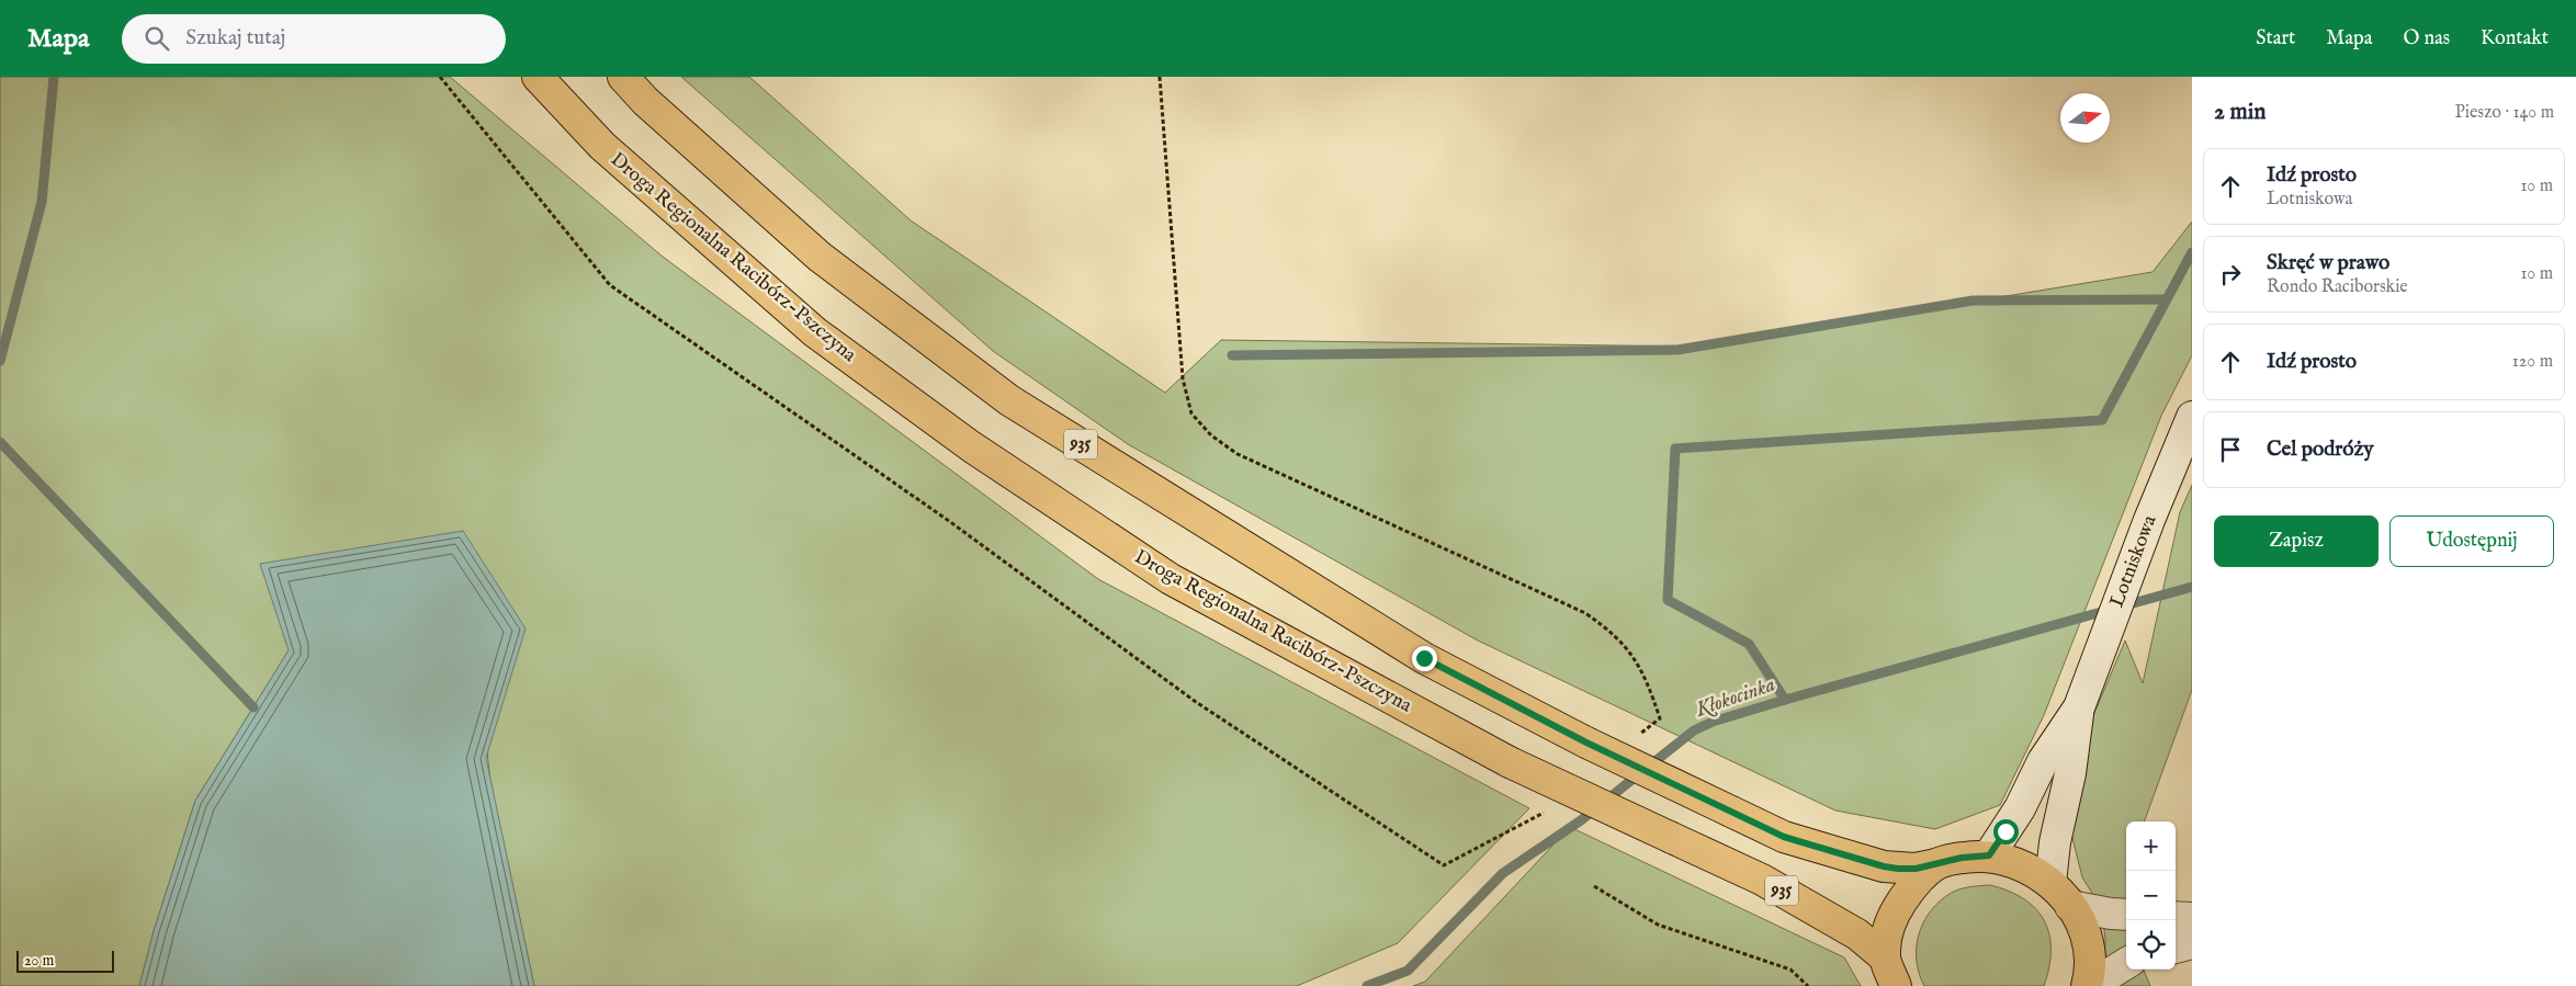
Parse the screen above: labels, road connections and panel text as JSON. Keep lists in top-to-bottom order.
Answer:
{
  "streets": {
    "main road": ["Droga Regionalna Racibórz-Pszczyna", "935", "Lotniskowa"]
  },
  "crossings": [
    ["Droga Regionalna Racibórz-Pszczyna", "935"],
    ["935", "Lotniskowa"]
  ],
  "water": ["Kłokocinka"],
  "scale_bar": "20 m",
  "north": "right",
  "page": {
    "header": "Mapa",
    "search": "Szukaj tutaj",
    "nav": [
      "Start",
      "Mapa",
      "O nas",
      "Kontakt"
    ],
    "heading": ["2 min", "Pieszo · 140 m"],
    "list": [
      ["Idź prosto", "Lotniskowa", "10 m"],
      ["Skręć w prawo", "Rondo Raciborskie", "10 m"],
      ["Idź prosto", "120 m"],
      "Cel podróży"
    ],
    "buttons": ["Zapisz", "Udostępnij"],
    "map_buttons": ["+", "−"],
    "scale": "20 m"
  }
}
